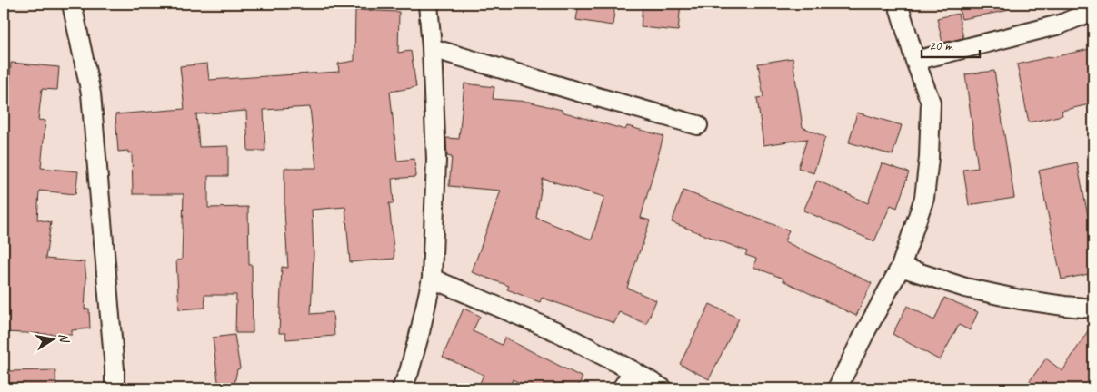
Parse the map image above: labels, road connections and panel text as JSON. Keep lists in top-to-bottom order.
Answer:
{
  "scale_bar": "20 m",
  "north": "right"
}
